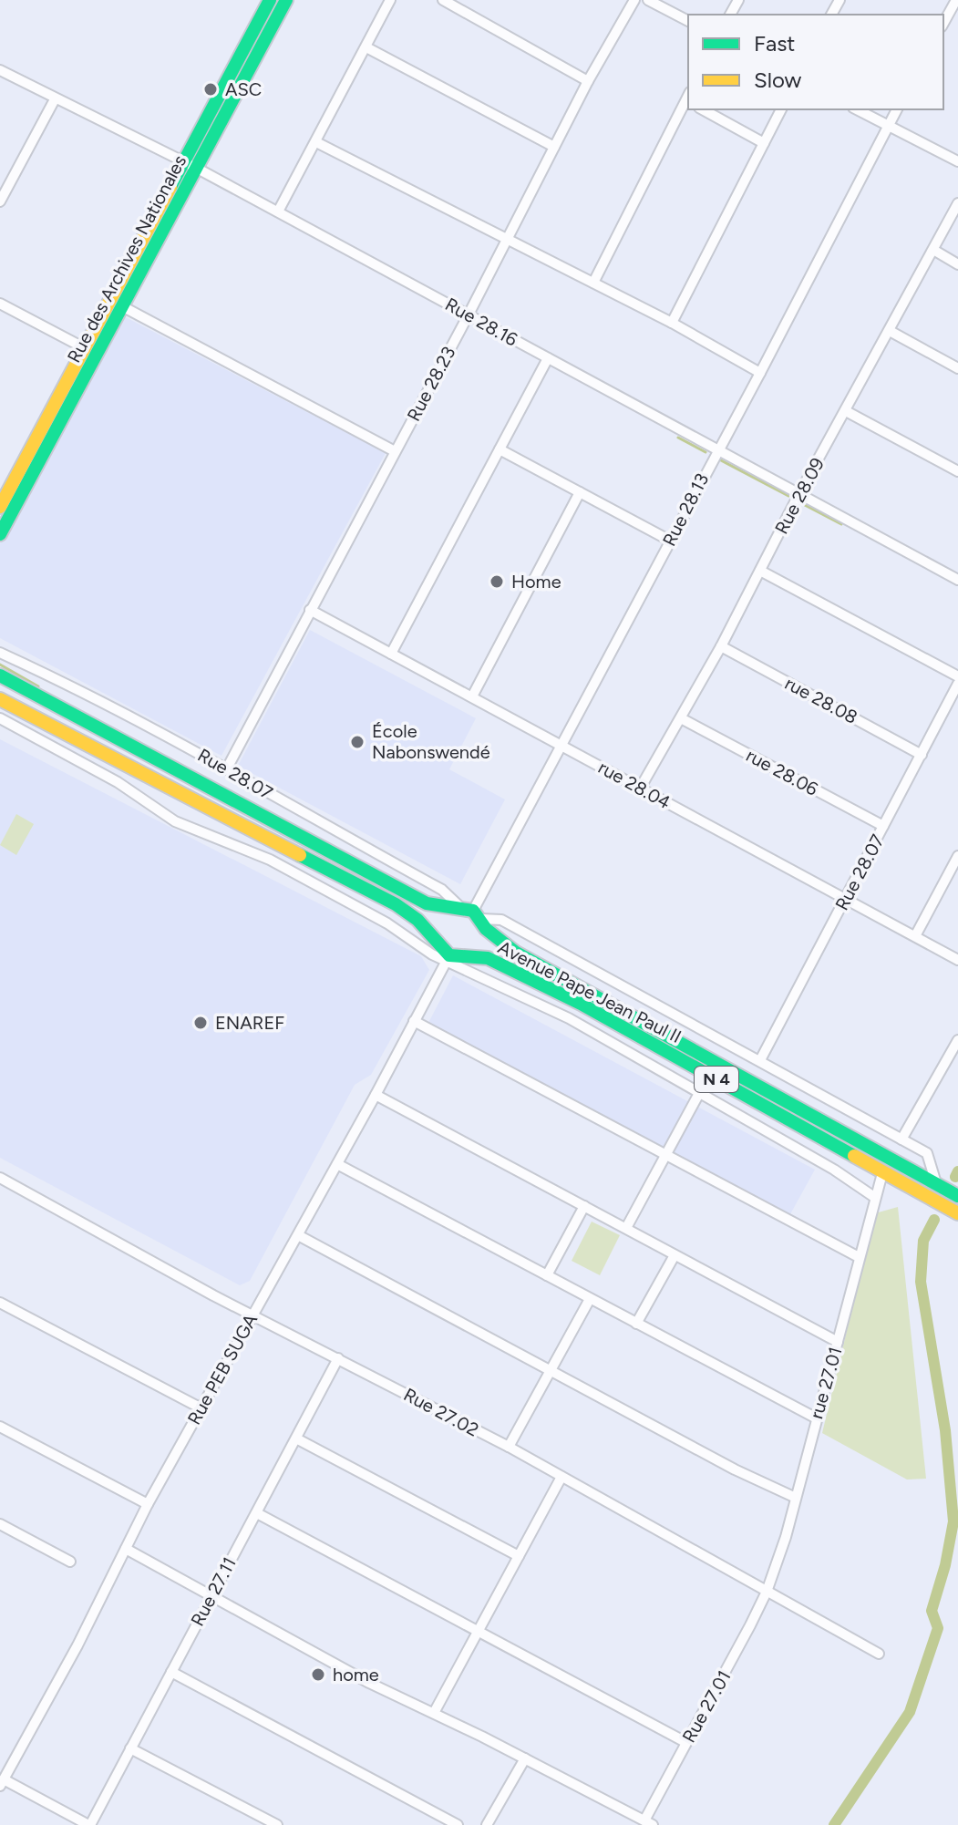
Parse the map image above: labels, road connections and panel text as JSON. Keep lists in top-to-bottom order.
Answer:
{
  "streets": {
    "main road": ["Rue des Archives Nationales", "Avenue Pape Jean Paul II", "N 4"],
    "street": [
      "Rue 28.16",
      "Rue 28.23",
      "Rue 28.09",
      "Rue 28.13",
      "rue 28.08",
      "rue 28.06",
      "Rue 28.07",
      "rue 28.04",
      "Rue PEB SUGA",
      "rue 27.01",
      "Rue 27.02",
      "Rue 27.11",
      "Rue 27.01"
    ]
  },
  "crossings": [
    ["Rue des Archives Nationales", "Rue 28.16"],
    ["Rue 28.16", "Rue 28.23"],
    ["Rue 28.16", "Rue 28.09"],
    ["Rue 28.16", "Rue 28.13"],
    ["Rue 28.23", "Rue 28.07"],
    ["Rue 28.23", "rue 28.04"],
    ["Rue 28.09", "rue 28.08"],
    ["Rue 28.09", "rue 28.06"],
    ["Rue 28.09", "rue 28.04"],
    ["Rue 28.13", "Rue 28.07"],
    ["Rue 28.13", "rue 28.04"],
    ["Rue 28.13", "Avenue Pape Jean Paul II"],
    ["Rue 28.13", "Rue PEB SUGA"],
    ["rue 28.08", "Rue 28.07"],
    ["rue 28.06", "Rue 28.07"],
    ["Rue 28.07", "rue 28.04"],
    ["Rue 28.07", "Avenue Pape Jean Paul II"],
    ["Rue 28.07", "Rue PEB SUGA"],
    ["Avenue Pape Jean Paul II", "Rue PEB SUGA"],
    ["Avenue Pape Jean Paul II", "rue 27.01"],
    ["Rue PEB SUGA", "Rue 27.02"],
    ["rue 27.01", "Rue 27.02"],
    ["rue 27.01", "Rue 27.01"],
    ["Rue 27.02", "Rue 27.11"],
    ["Rue 27.02", "Rue 27.01"]
  ],
  "places": [
    "ASC",
    "Home",
    "École Nabonswendé",
    "ENAREF",
    "home"
  ],
  "legend": ["Fast", "Slow"]
}
